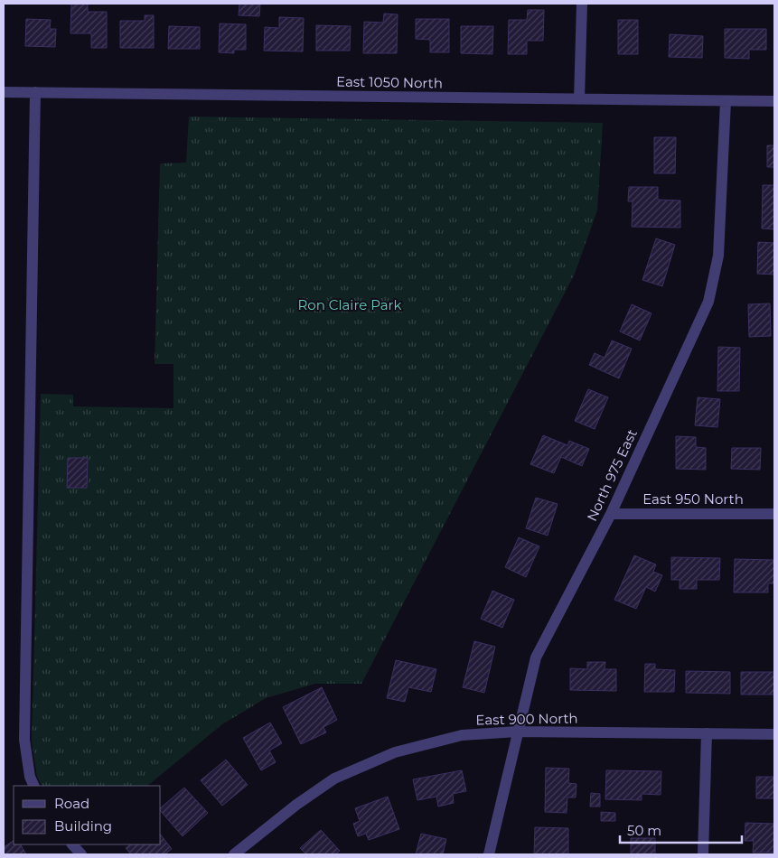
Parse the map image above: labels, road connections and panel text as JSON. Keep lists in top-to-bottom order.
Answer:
{
  "streets": {
    "street": [
      "East 1050 North",
      "North 975 East",
      "East 950 North",
      "East 900 North"
    ]
  },
  "crossings": [
    ["East 1050 North", "North 975 East"],
    ["North 975 East", "East 950 North"],
    ["North 975 East", "East 900 North"]
  ],
  "parks": ["Ron Claire Park"],
  "legend": ["Road", "Building"],
  "scale_bar": "50 m"
}
